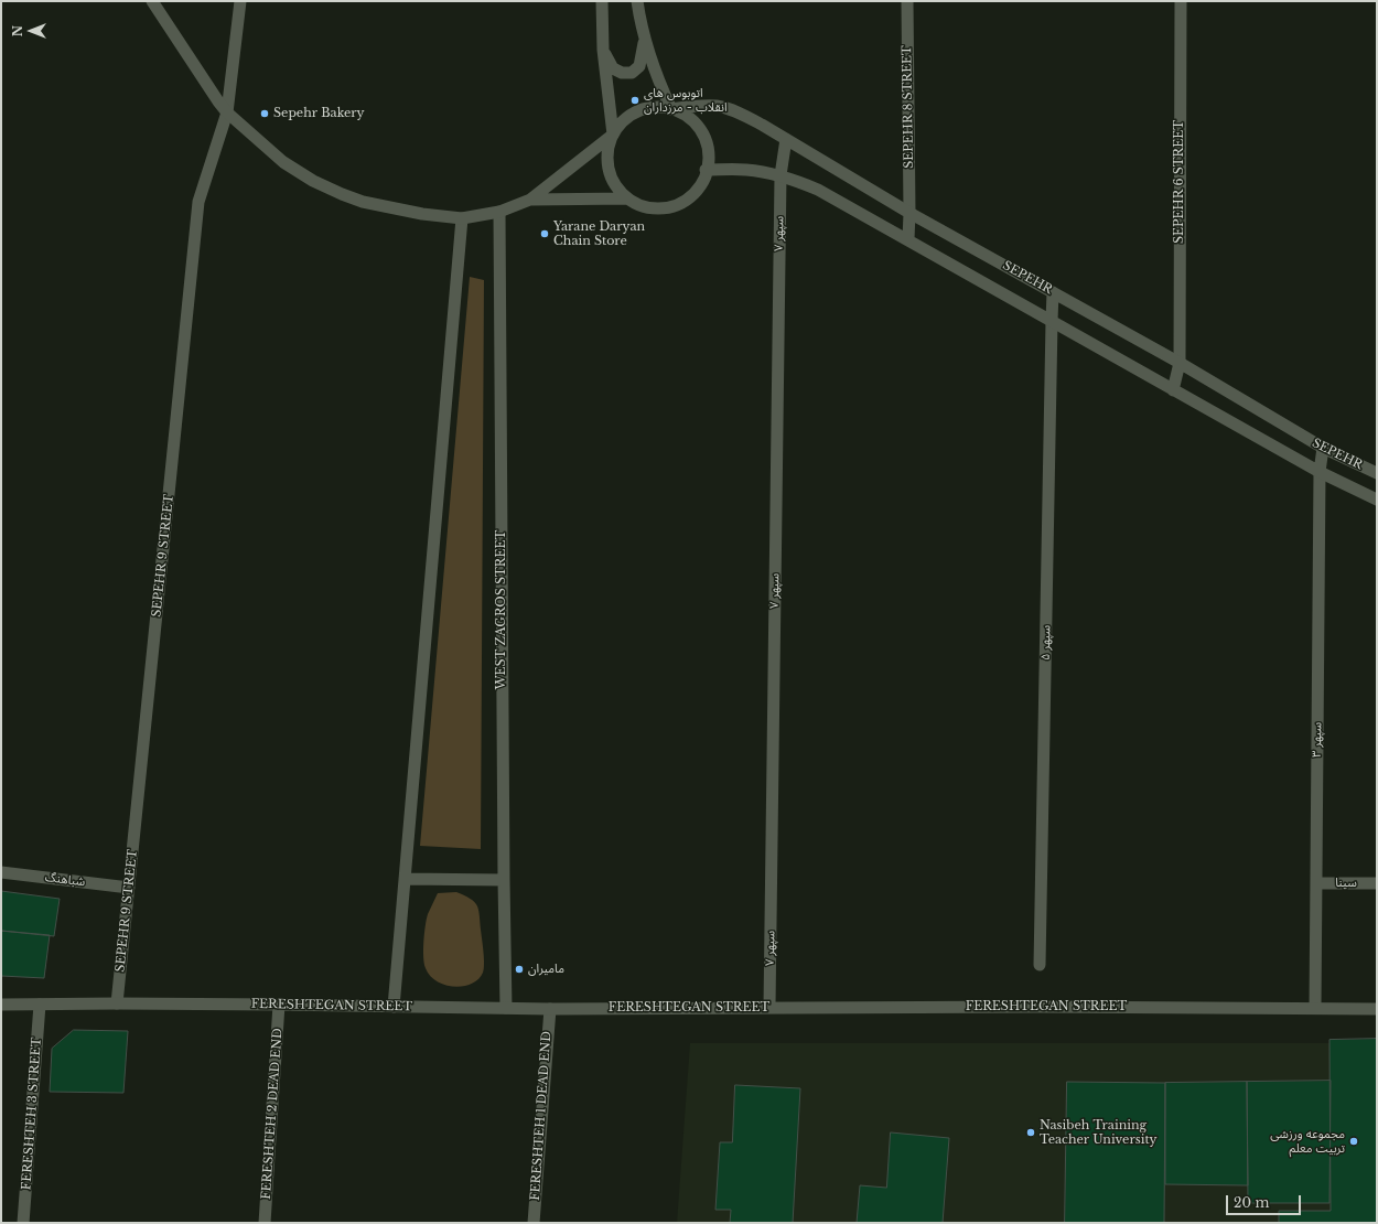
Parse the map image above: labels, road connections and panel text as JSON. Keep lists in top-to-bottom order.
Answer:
{
  "streets": {
    "street": [
      "SEPEHR 8 STREET",
      "SEPEHR 6 STREET",
      "سپهر ۷",
      "SEPEHR",
      "SEPEHR 9 STREET",
      "WEST ZAGROS STREET",
      "سپهر ۵",
      "سپهر ۳",
      "شباهنگ",
      "سینا",
      "FERESHTEGAN STREET",
      "FERESHTEH 3 STREET",
      "FERESHTEH 2 DEAD END",
      "FERESHTEH 1 DEAD END"
    ]
  },
  "crossings": [
    ["SEPEHR 8 STREET", "SEPEHR"],
    ["SEPEHR 6 STREET", "SEPEHR"],
    ["سپهر ۷", "SEPEHR"],
    ["سپهر ۷", "FERESHTEGAN STREET"],
    ["SEPEHR", "سپهر ۵"],
    ["SEPEHR", "سپهر ۳"],
    ["SEPEHR 9 STREET", "شباهنگ"],
    ["SEPEHR 9 STREET", "FERESHTEGAN STREET"],
    ["WEST ZAGROS STREET", "FERESHTEGAN STREET"],
    ["سپهر ۳", "سینا"],
    ["سپهر ۳", "FERESHTEGAN STREET"],
    ["FERESHTEGAN STREET", "FERESHTEH 3 STREET"],
    ["FERESHTEGAN STREET", "FERESHTEH 2 DEAD END"],
    ["FERESHTEGAN STREET", "FERESHTEH 1 DEAD END"]
  ],
  "places": [
    "اتوبوس های انقلاب - مرزداران",
    "Sepehr Bakery",
    "Yarane Daryan Chain Store",
    "مامیران",
    "Nasibeh Training Teacher University",
    "مجموعه ورزشی تربیت معلم"
  ],
  "scale_bar": "20 m",
  "north": "left"
}
